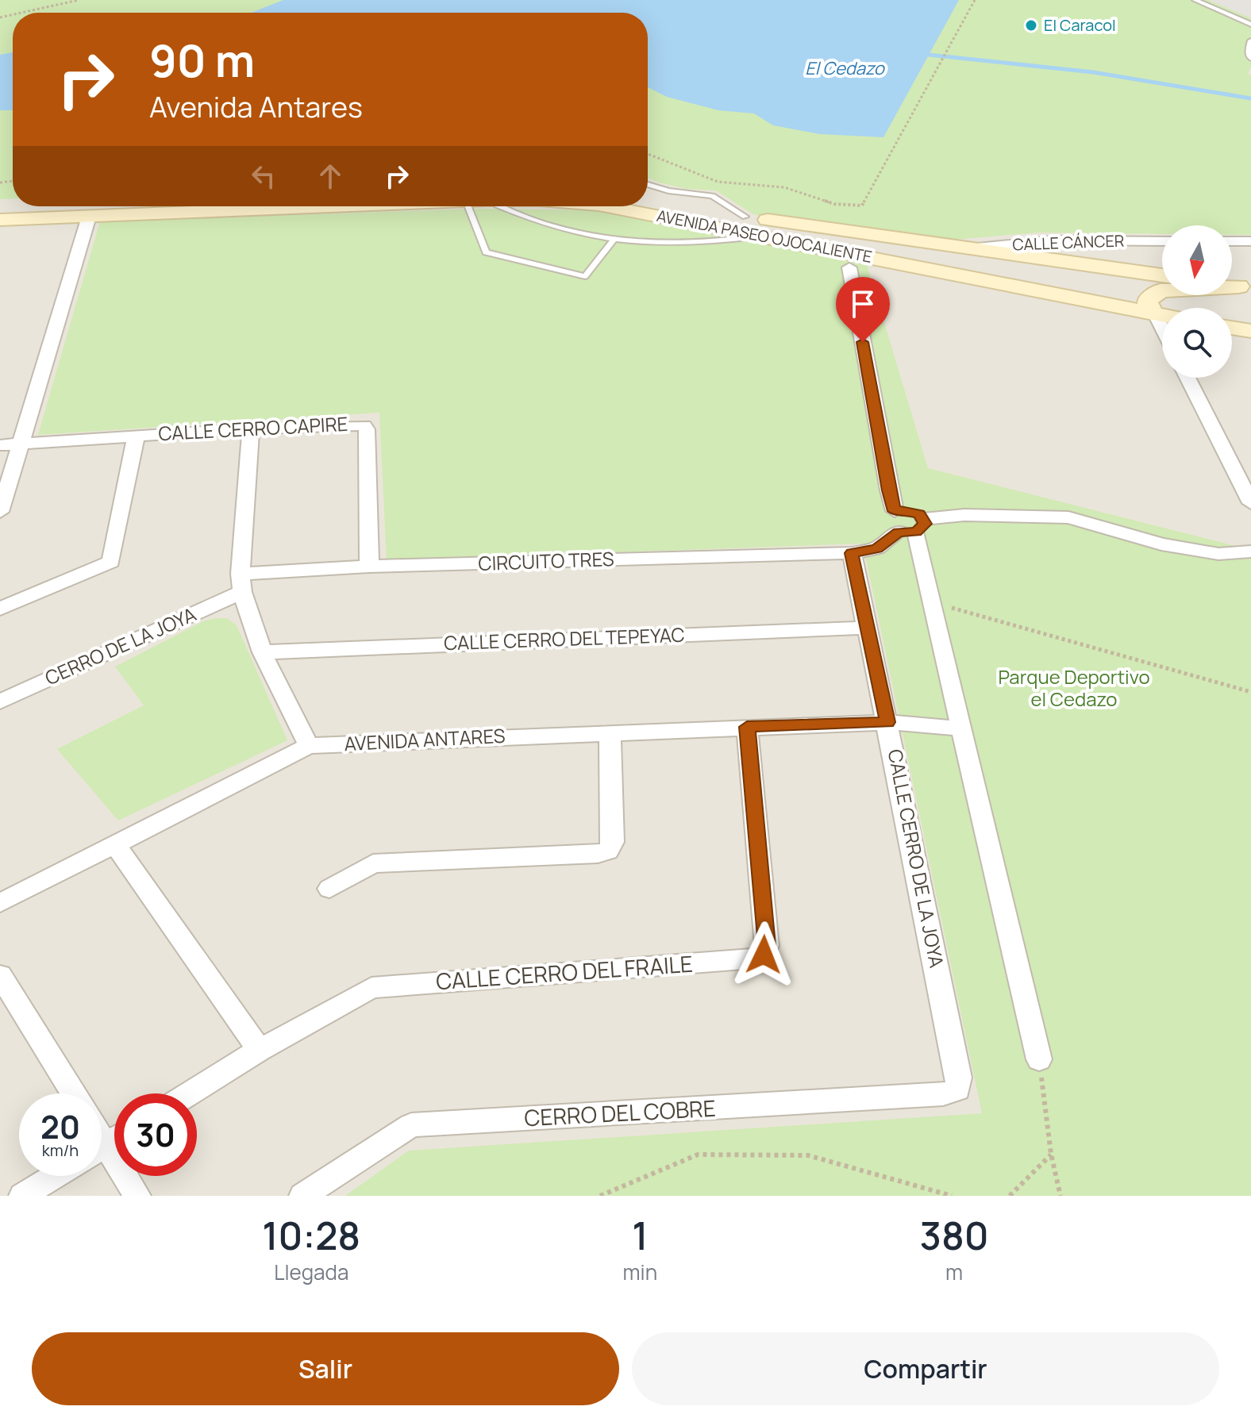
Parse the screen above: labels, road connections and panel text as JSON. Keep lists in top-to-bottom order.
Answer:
{
  "streets": {
    "main road": ["AVENIDA PASEO OJOCALIENTE"],
    "street": [
      "CALLE CÁNCER",
      "CALLE CERRO CAPIRE",
      "CIRCUITO TRES",
      "CALLE CERRO DEL TEPEYAC",
      "CERRO DE LA JOYA",
      "AVENIDA ANTARES",
      "CALLE CERRO DE LA JOYA",
      "CALLE CERRO DEL FRAILE",
      "CERRO DEL COBRE"
    ]
  },
  "crossings": [
    ["AVENIDA PASEO OJOCALIENTE", "CALLE CÁNCER"],
    ["CALLE CERRO CAPIRE", "CIRCUITO TRES"],
    ["CIRCUITO TRES", "CERRO DE LA JOYA"],
    ["CIRCUITO TRES", "CALLE CERRO DE LA JOYA"],
    ["CALLE CERRO DEL TEPEYAC", "CALLE CERRO DE LA JOYA"],
    ["AVENIDA ANTARES", "CALLE CERRO DE LA JOYA"],
    ["AVENIDA ANTARES", "CALLE CERRO DEL FRAILE"],
    ["CALLE CERRO DE LA JOYA", "CERRO DEL COBRE"]
  ],
  "water": ["El Cedazo"],
  "parks": ["Parque Deportivo el Cedazo"],
  "places": ["El Caracol"],
  "north": "bottom",
  "page": {
    "turn": ["90 m", "Avenida Antares"],
    "speed": "20 km/h",
    "limit": "30",
    "eta": [
      "10:28",
      "Llegada",
      "1",
      "min",
      "380",
      "m"
    ],
    "buttons": ["Salir", "Compartir"]
  }
}
